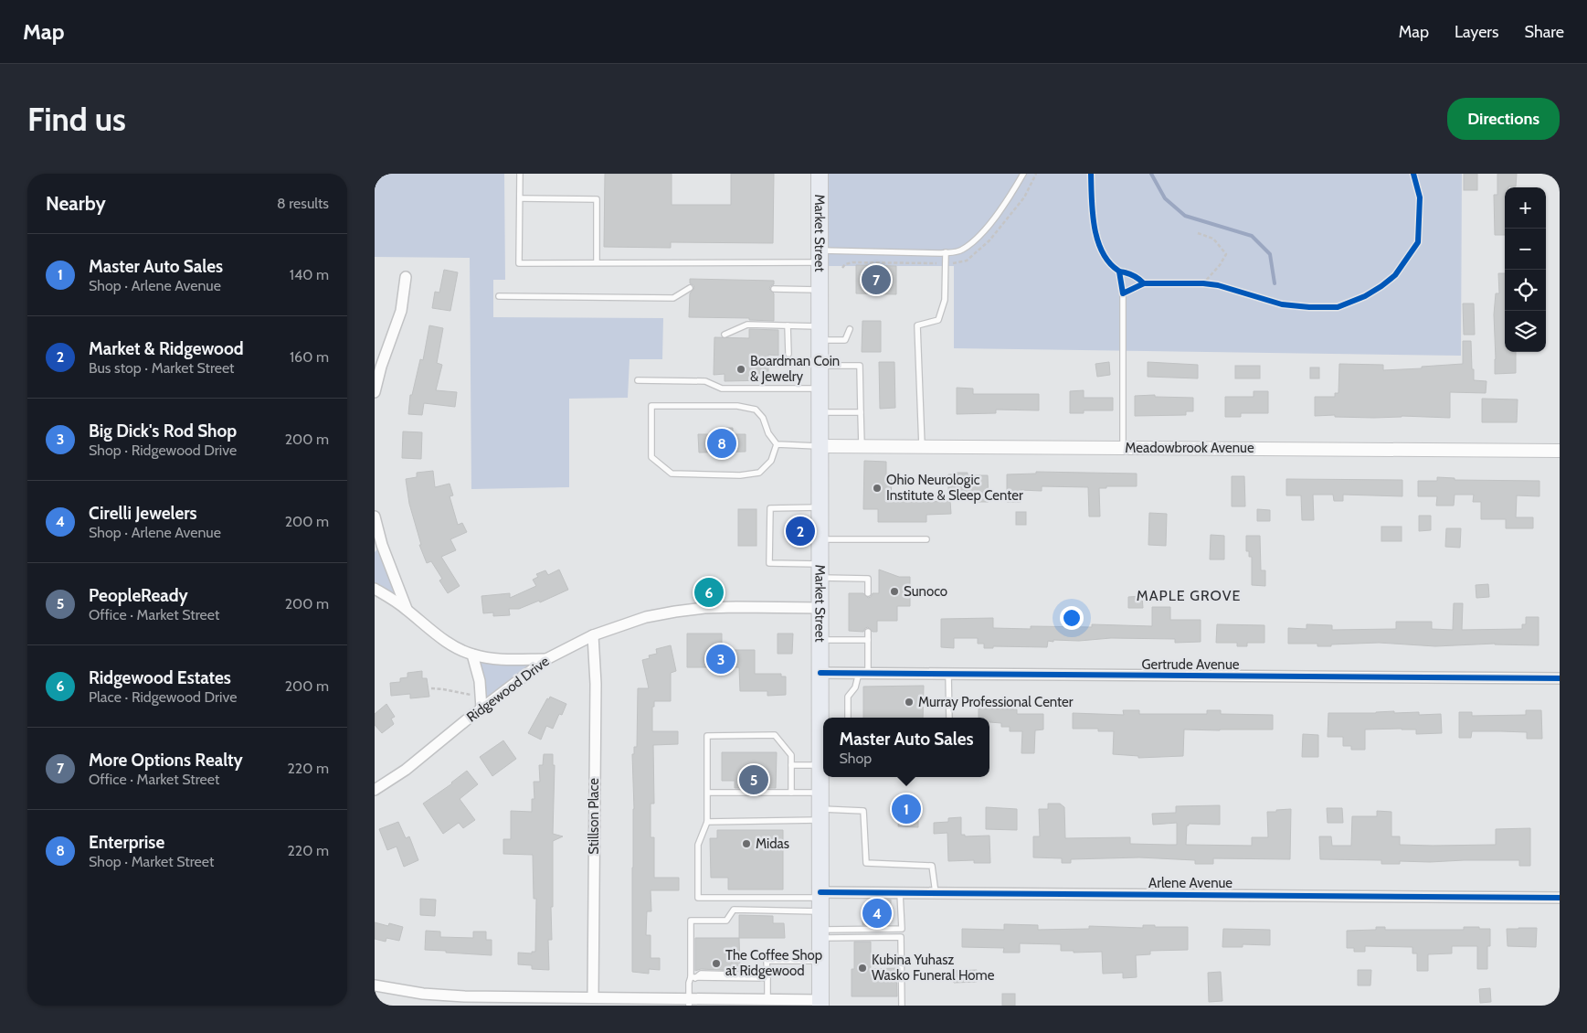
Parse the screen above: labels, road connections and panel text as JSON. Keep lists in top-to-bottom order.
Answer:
{
  "streets": {
    "main road": ["Market Street"],
    "street": [
      "Meadowbrook Avenue",
      "Gertrude Avenue",
      "Ridgewood Drive",
      "Stillson Place",
      "Arlene Avenue"
    ]
  },
  "crossings": [
    ["Market Street", "Meadowbrook Avenue"],
    ["Market Street", "Gertrude Avenue"],
    ["Market Street", "Ridgewood Drive"],
    ["Market Street", "Arlene Avenue"],
    ["Ridgewood Drive", "Stillson Place"]
  ],
  "districts": ["MAPLE GROVE"],
  "places": [
    "Boardman Coin & Jewelry",
    "Ohio Neurologic Institute & Sleep Center",
    "Sunoco",
    "Murray Professional Center",
    "Midas",
    "The Coffee Shop at Ridgewood",
    "Kubina Yuhasz Wasko Funeral Home"
  ],
  "page": {
    "header": "Map",
    "nav": ["Map", "Layers", "Share"],
    "buttons": "Directions",
    "title": "Find us",
    "heading": ["Nearby", "8 results"],
    "map_buttons": ["+", "−"],
    "list": [
      {
        "mark": "1",
        "name": "Master Auto Sales",
        "note": "Shop · Arlene Avenue",
        "value": "140 m"
      },
      {
        "mark": "2",
        "name": "Market & Ridgewood",
        "note": "Bus stop · Market Street",
        "value": "160 m"
      },
      {
        "mark": "3",
        "name": "Big Dick's Rod Shop",
        "note": "Shop · Ridgewood Drive",
        "value": "200 m"
      },
      {
        "mark": "4",
        "name": "Cirelli Jewelers",
        "note": "Shop · Arlene Avenue",
        "value": "200 m"
      },
      {
        "mark": "5",
        "name": "PeopleReady",
        "note": "Office · Market Street",
        "value": "200 m"
      },
      {
        "mark": "6",
        "name": "Ridgewood Estates",
        "note": "Place · Ridgewood Drive",
        "value": "200 m"
      },
      {
        "mark": "7",
        "name": "More Options Realty",
        "note": "Office · Market Street",
        "value": "220 m"
      },
      {
        "mark": "8",
        "name": "Enterprise",
        "note": "Shop · Market Street",
        "value": "220 m"
      }
    ],
    "pins": [
      "7",
      "8",
      "2",
      "6",
      "3",
      "5",
      "1",
      "4"
    ],
    "popup": ["Master Auto Sales", "Shop"]
  }
}
